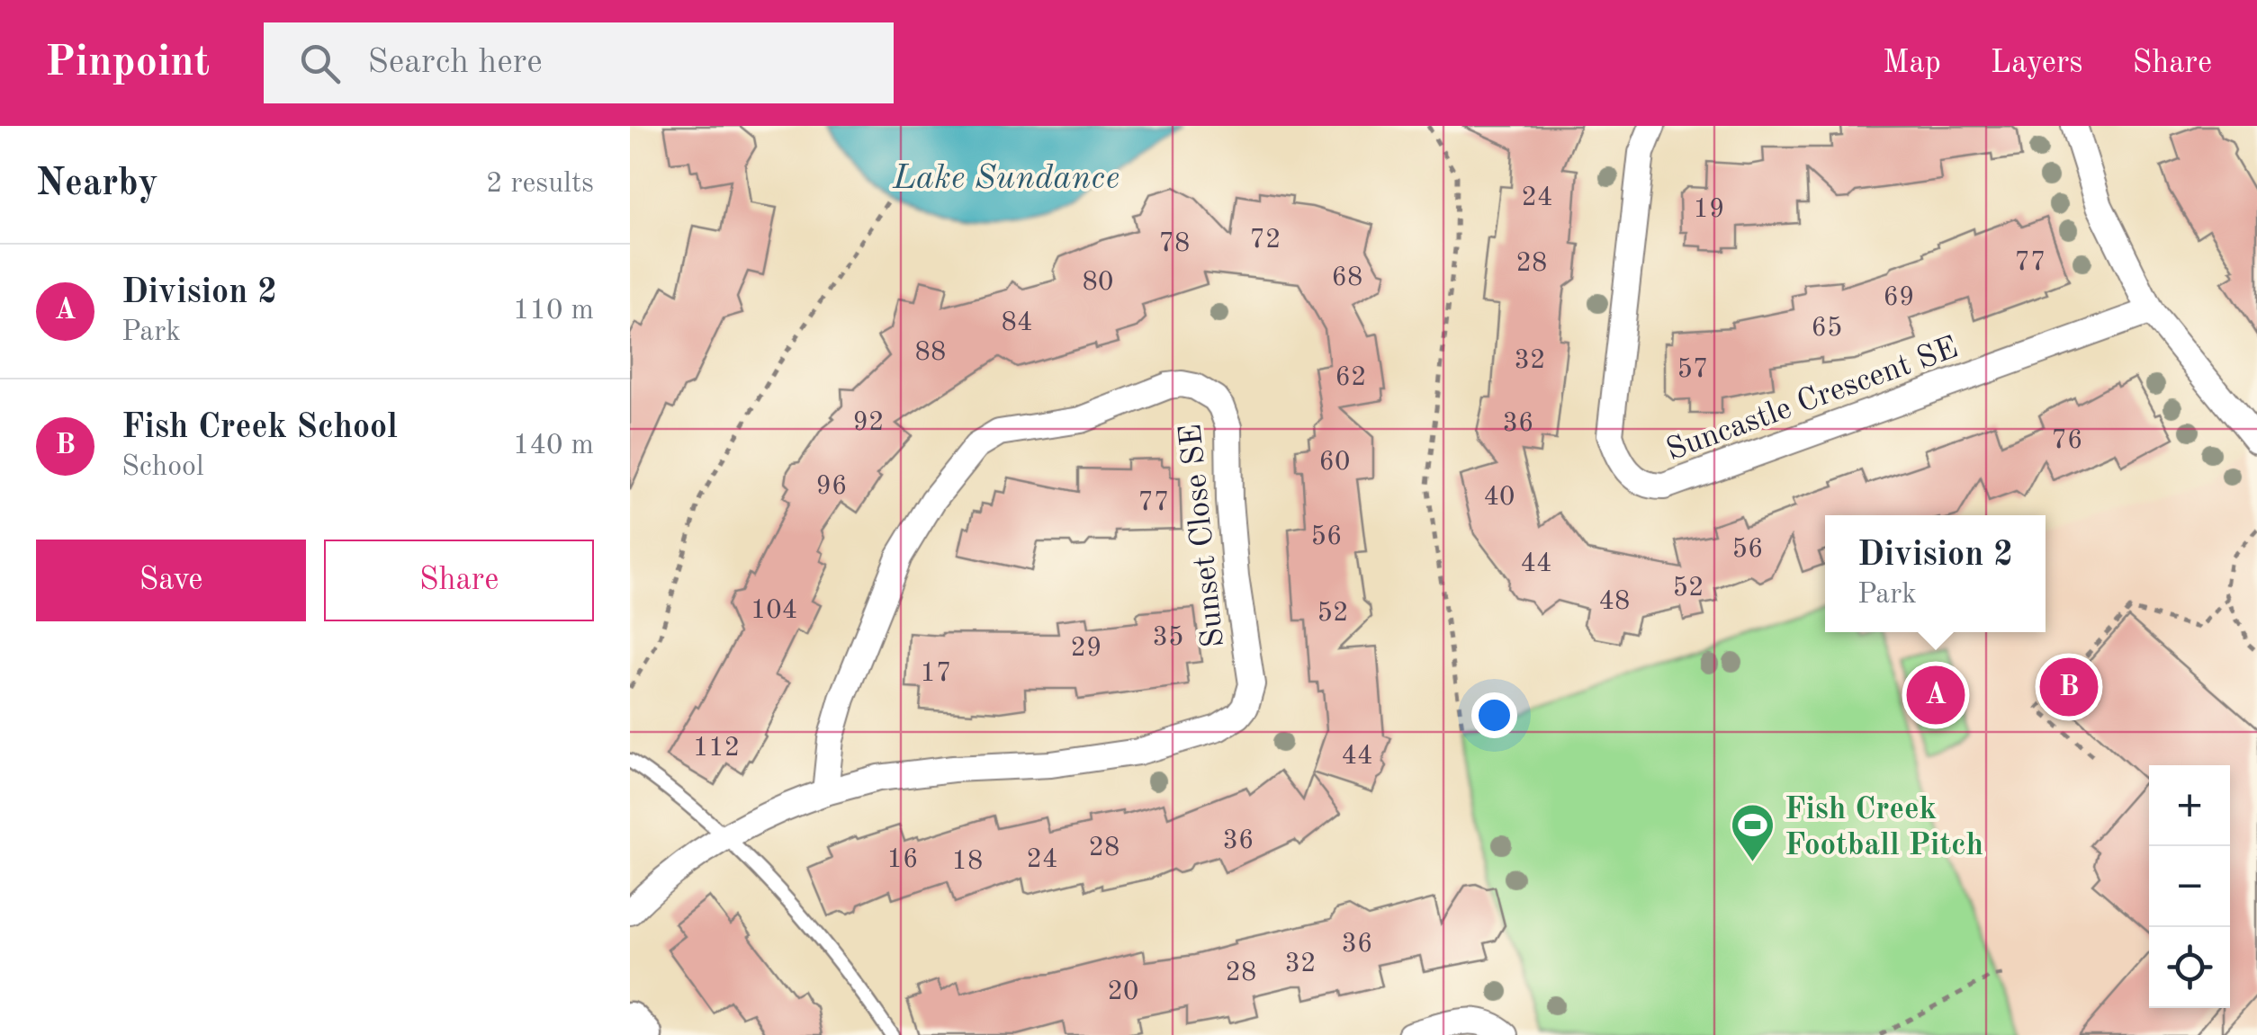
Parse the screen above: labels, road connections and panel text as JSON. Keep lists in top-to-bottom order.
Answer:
{
  "streets": {
    "street": ["Suncastle Crescent SE", "Sunset Close SE"]
  },
  "water": ["Lake Sundance"],
  "places": {
    "sports": ["Fish Creek Football Pitch"]
  },
  "house_numbers": [
    "24",
    "19",
    "72",
    "78",
    "77",
    "28",
    "68",
    "80",
    "69",
    "84",
    "65",
    "88",
    "32",
    "57",
    "62",
    "92",
    "36",
    "76",
    "60",
    "96",
    "40",
    "77",
    "56",
    "56",
    "44",
    "52",
    "48",
    "104",
    "52",
    "35",
    "29",
    "17",
    "112",
    "44",
    "36",
    "28",
    "16",
    "24",
    "18",
    "36",
    "32",
    "28",
    "20"
  ],
  "page": {
    "header": "Pinpoint",
    "search": "Search here",
    "nav": ["Map", "Layers", "Share"],
    "heading": ["Nearby", "2 results"],
    "list": [
      {
        "mark": "A",
        "name": "Division 2",
        "note": "Park",
        "value": "110 m"
      },
      {
        "mark": "B",
        "name": "Fish Creek School",
        "note": "School",
        "value": "140 m"
      }
    ],
    "buttons": ["Save", "Share"],
    "popup": ["Division 2", "Park"],
    "pins": ["B", "A"],
    "map_buttons": ["+", "−"]
  }
}
